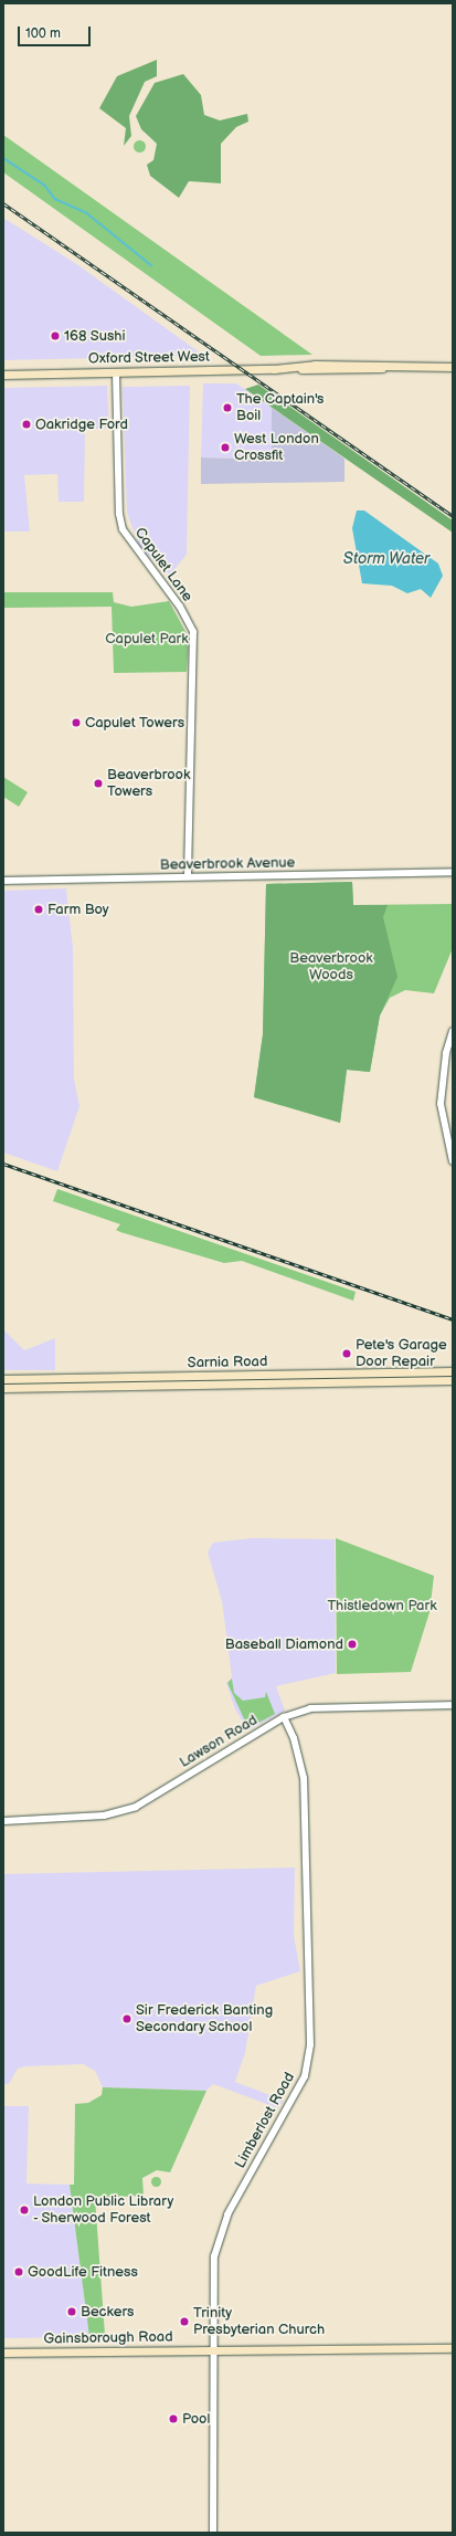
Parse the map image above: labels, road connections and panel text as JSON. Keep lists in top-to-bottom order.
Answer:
{
  "streets": {
    "main road": ["Oxford Street West", "Sarnia Road", "Gainsborough Road"],
    "street": [
      "Capulet Lane",
      "Beaverbrook Avenue",
      "Lawson Road",
      "Limberlost Road"
    ]
  },
  "crossings": [
    ["Oxford Street West", "Capulet Lane"],
    ["Capulet Lane", "Beaverbrook Avenue"],
    ["Lawson Road", "Limberlost Road"],
    ["Limberlost Road", "Gainsborough Road"]
  ],
  "water": ["Storm Water"],
  "parks": ["Capulet Park", "Beaverbrook Woods", "Thistledown Park"],
  "places": [
    "168 Sushi",
    "The Captain's Boil",
    "Oakridge Ford",
    "West London Crossfit",
    "Capulet Towers",
    "Beaverbrook Towers",
    "Farm Boy",
    "Pete's Garage Door Repair",
    "Baseball Diamond",
    "Sir Frederick Banting Secondary School",
    "London Public Library - Sherwood Forest",
    "GoodLife Fitness",
    "Beckers",
    "Trinity Presbyterian Church",
    "Pool"
  ],
  "scale_bar": "100 m"
}
